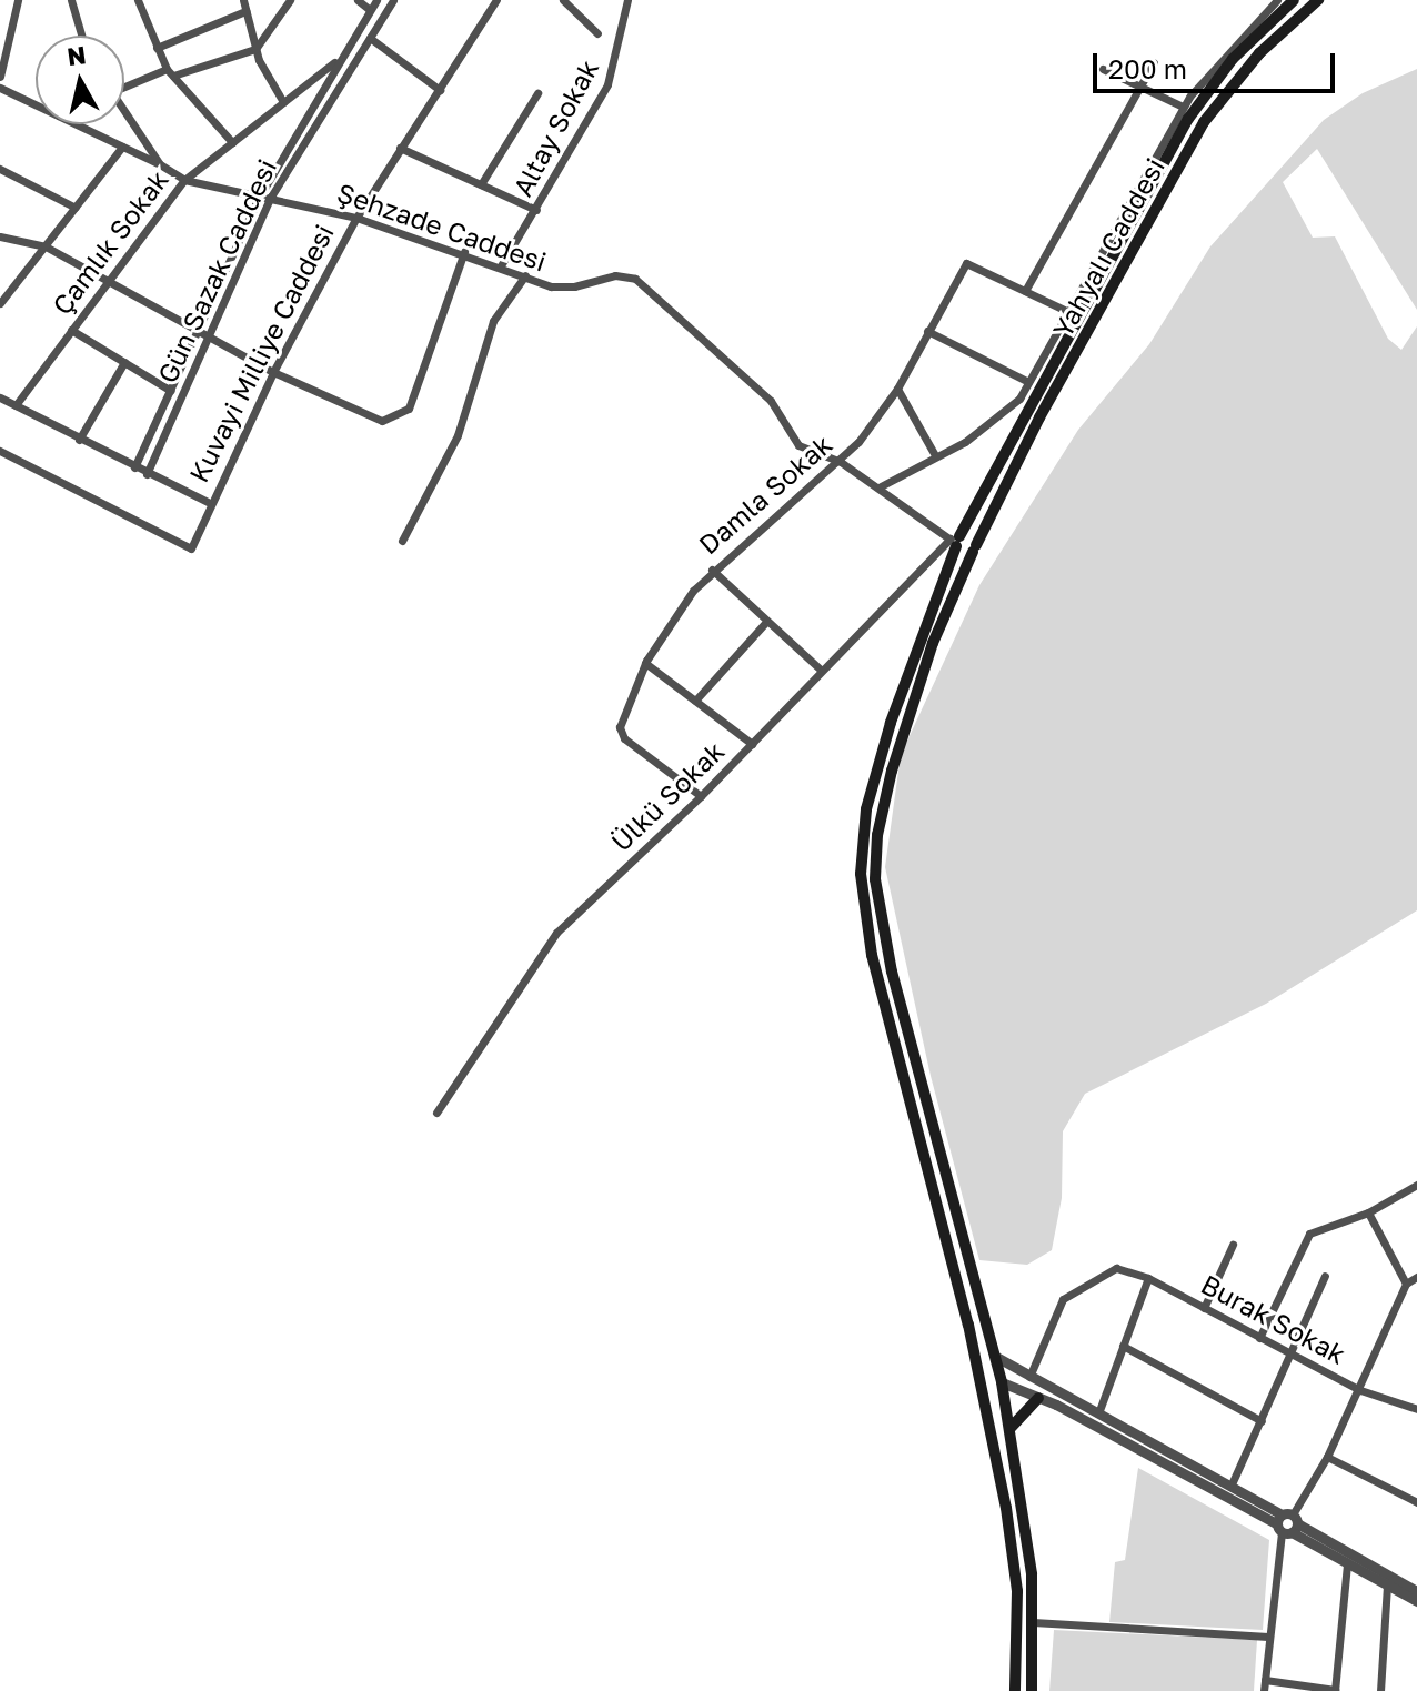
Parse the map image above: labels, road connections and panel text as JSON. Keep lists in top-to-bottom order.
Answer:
{
  "streets": {
    "main road": ["Yahyalı Caddesi"],
    "street": [
      "Altay Sokak",
      "Şehzade Caddesi",
      "Çamlık Sokak",
      "Gün Sazak Caddesi",
      "Kuvayi Milliye Caddesi",
      "Damla Sokak",
      "Ülkü Sokak",
      "Burak Sokak"
    ]
  },
  "crossings": [
    ["Altay Sokak", "Şehzade Caddesi"],
    ["Şehzade Caddesi", "Çamlık Sokak"],
    ["Şehzade Caddesi", "Yahyalı Caddesi"],
    ["Şehzade Caddesi", "Gün Sazak Caddesi"],
    ["Şehzade Caddesi", "Kuvayi Milliye Caddesi"],
    ["Şehzade Caddesi", "Damla Sokak"],
    ["Şehzade Caddesi", "Ülkü Sokak"],
    ["Çamlık Sokak", "Gün Sazak Caddesi"],
    ["Yahyalı Caddesi", "Damla Sokak"],
    ["Yahyalı Caddesi", "Ülkü Sokak"],
    ["Damla Sokak", "Ülkü Sokak"]
  ],
  "scale_bar": "200 m",
  "north": "top"
}
